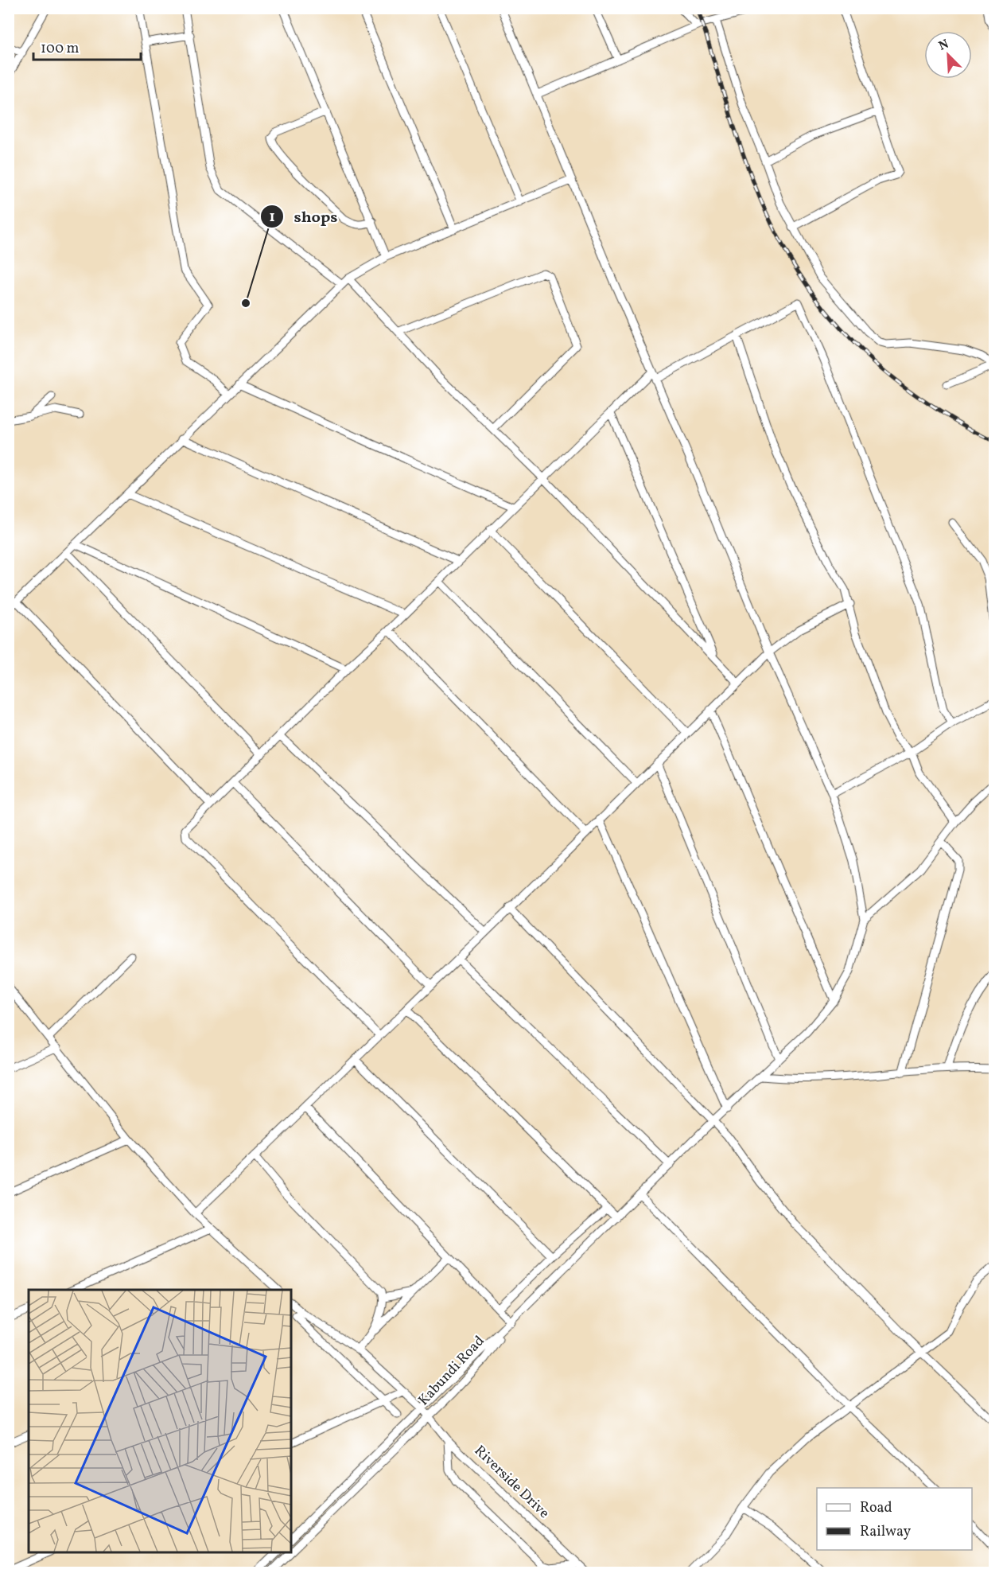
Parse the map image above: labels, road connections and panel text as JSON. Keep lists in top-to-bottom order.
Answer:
{
  "streets": {
    "street": ["Kabundi Road", "Riverside Drive"]
  },
  "crossings": [
    ["Kabundi Road", "Riverside Drive"]
  ],
  "places": ["shops"],
  "legend": ["Road", "Railway"],
  "scale_bar": "100 m",
  "north": "top left"
}
